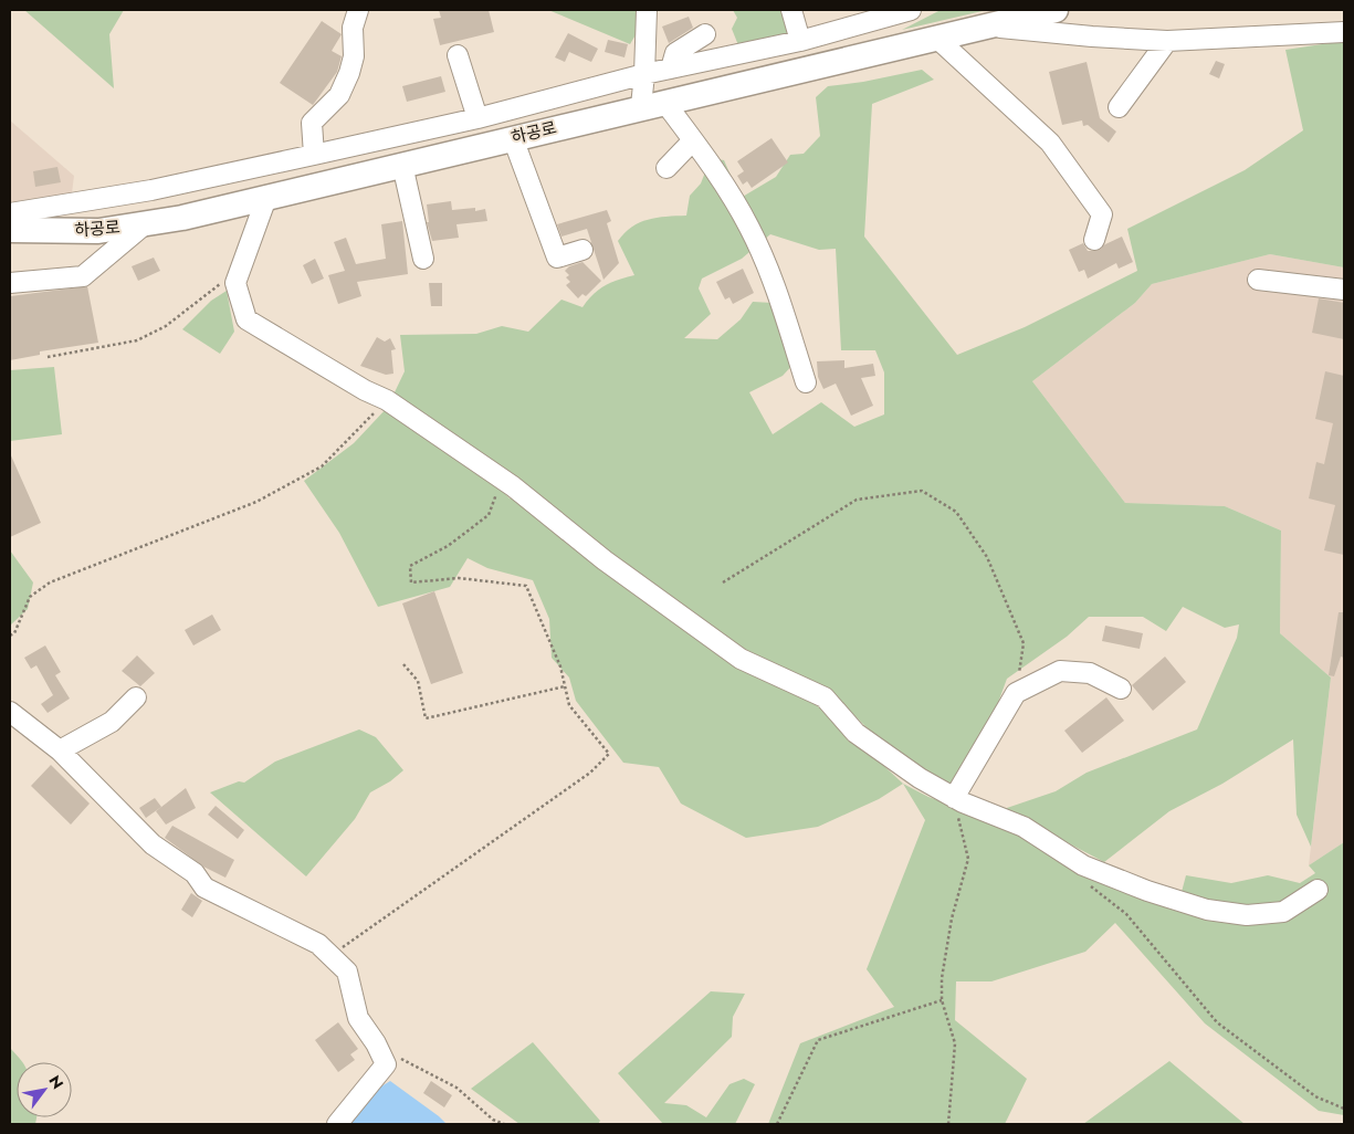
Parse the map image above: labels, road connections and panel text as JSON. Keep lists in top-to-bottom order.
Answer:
{
  "streets": {
    "main road": ["하공로"]
  },
  "north": "top right"
}
